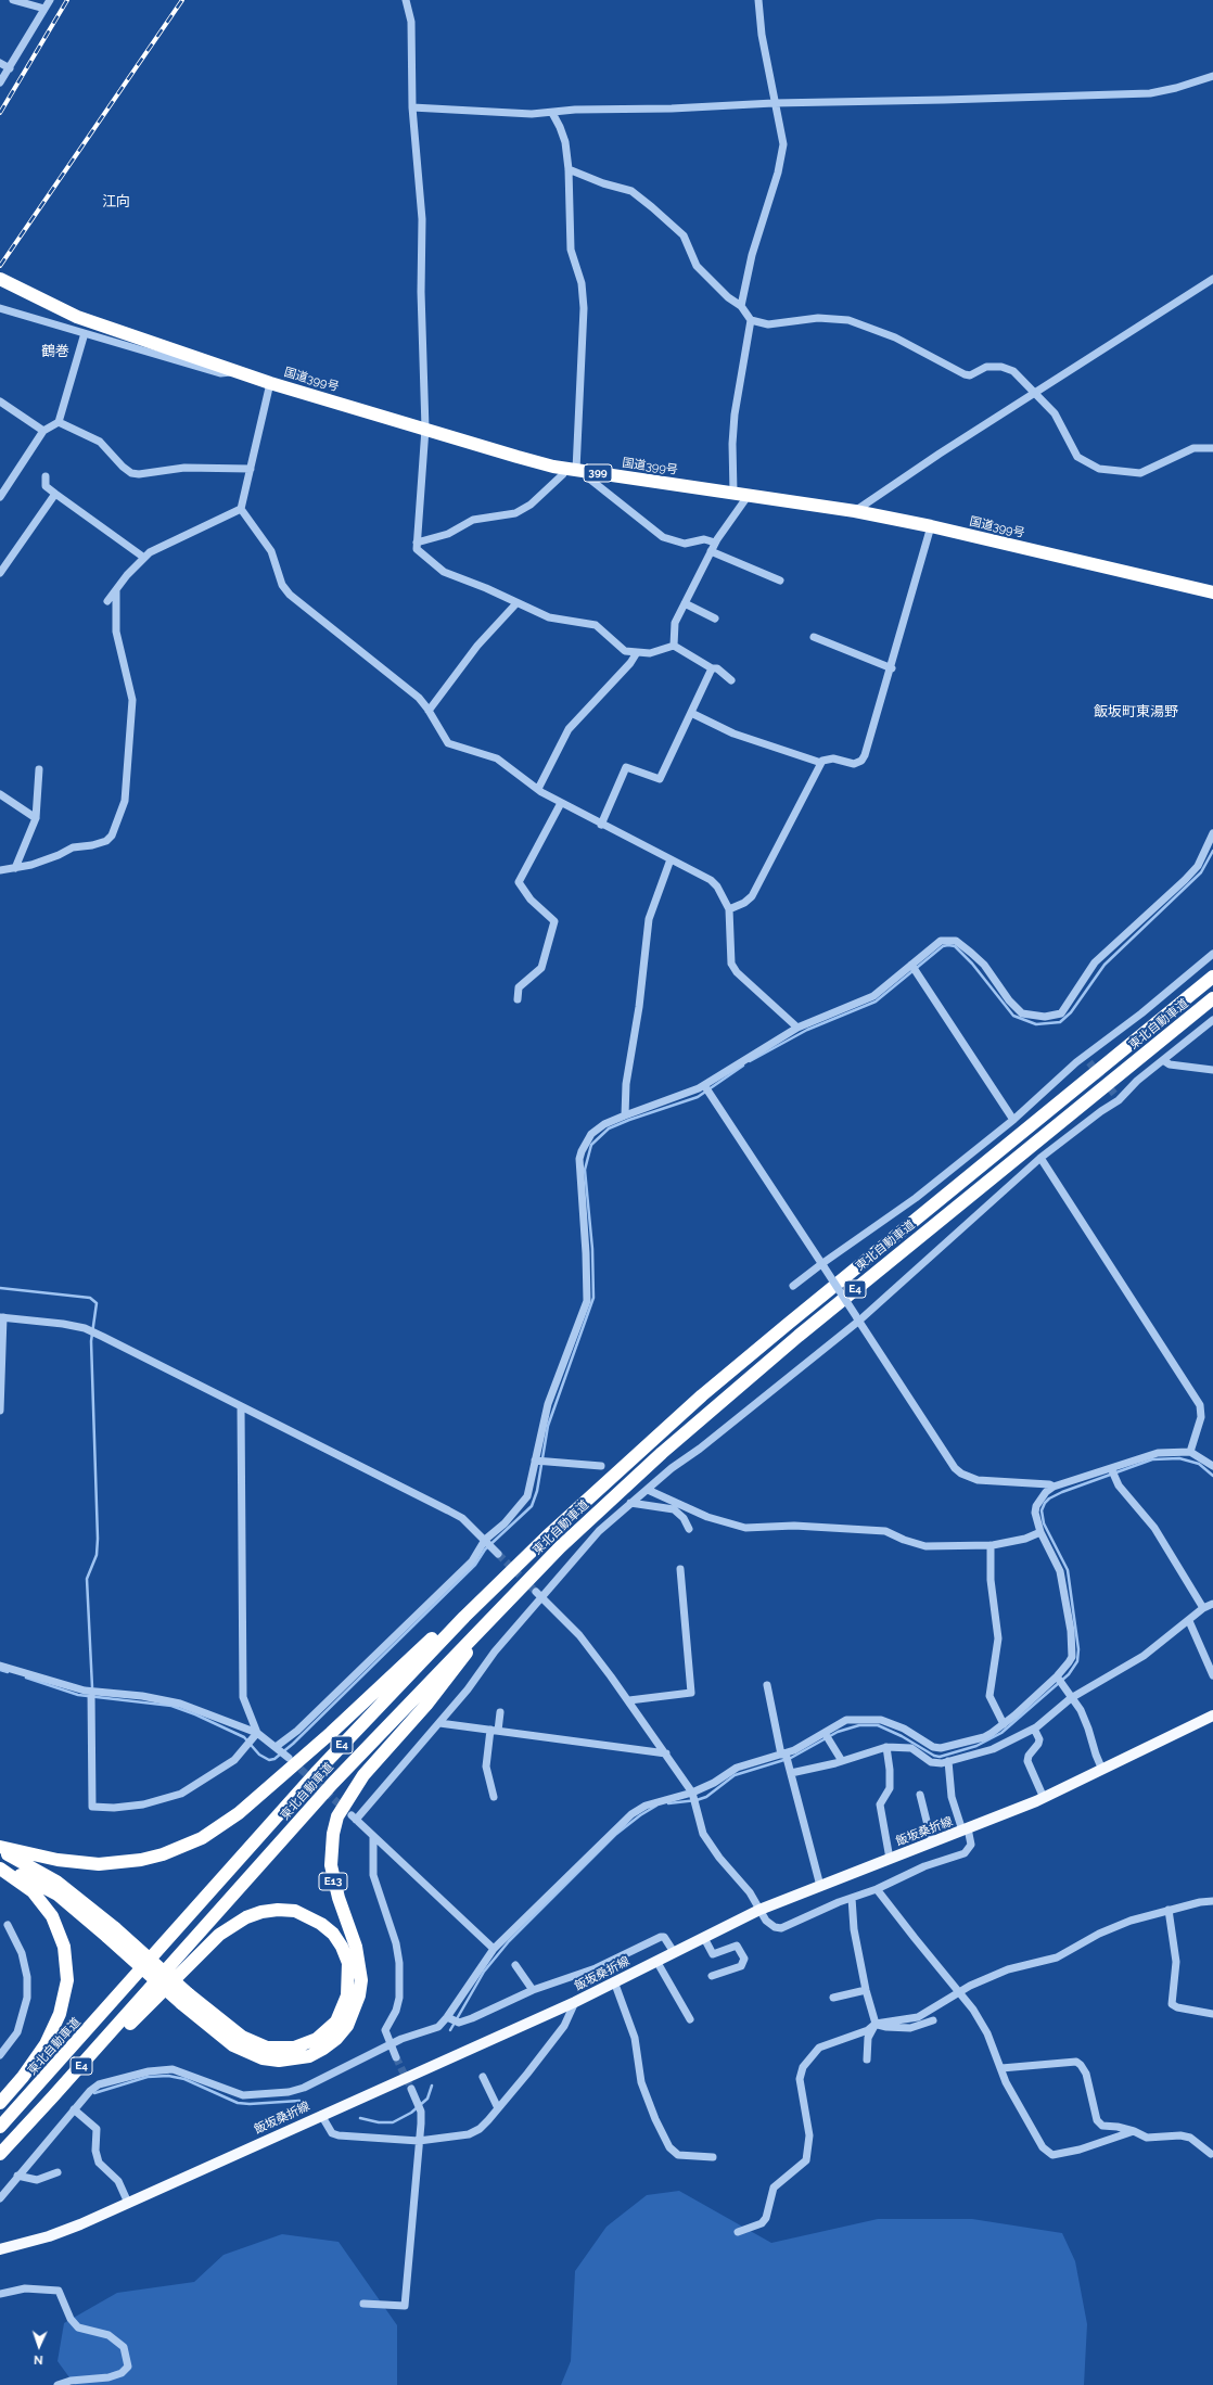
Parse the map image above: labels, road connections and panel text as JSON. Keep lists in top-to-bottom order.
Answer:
{
  "streets": {
    "highway": [
      "国道399号",
      "399",
      "東北自動車道",
      "E4",
      "E13"
    ],
    "main road": ["飯坂桑折線"]
  },
  "crossings": [
    ["東北自動車道", "E13"]
  ],
  "districts": ["江向", "鶴巻", "飯坂町東湯野"],
  "north": "bottom"
}
